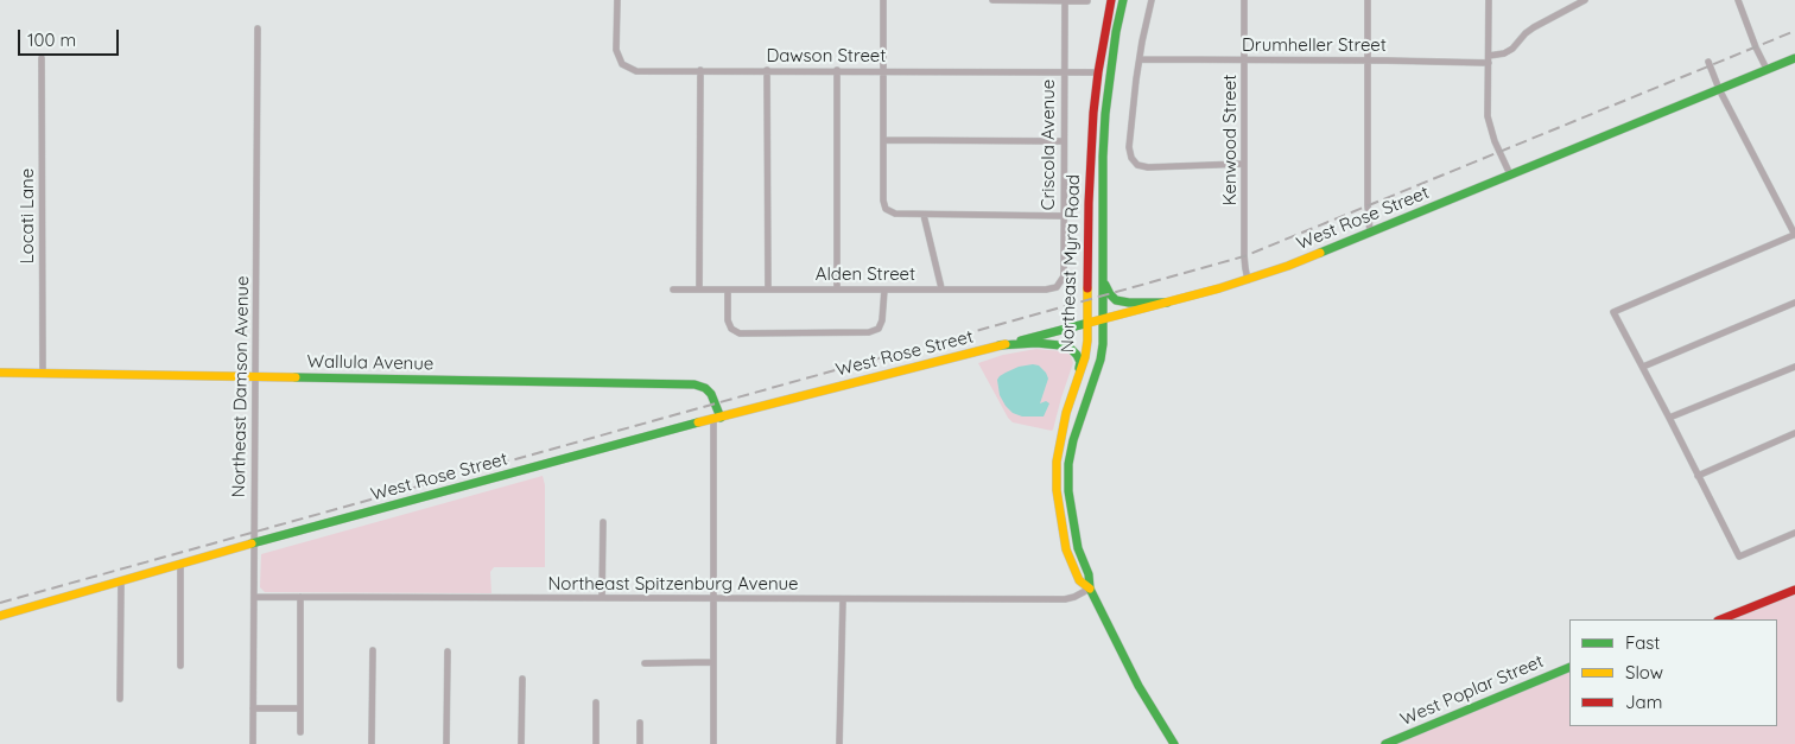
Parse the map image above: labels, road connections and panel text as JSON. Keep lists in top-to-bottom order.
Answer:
{
  "streets": {
    "main road": [
      "West Rose Street",
      "Northeast Myra Road",
      "Wallula Avenue",
      "West Poplar Street"
    ],
    "street": [
      "Drumheller Street",
      "Dawson Street",
      "Kenwood Street",
      "Criscola Avenue",
      "Locati Lane",
      "Alden Street",
      "Northeast Damson Avenue",
      "Northeast Spitzenburg Avenue"
    ]
  },
  "crossings": [
    ["Drumheller Street", "Kenwood Street"],
    ["Dawson Street", "Criscola Avenue"],
    ["Dawson Street", "Northeast Myra Road"],
    ["Kenwood Street", "West Rose Street"],
    ["Criscola Avenue", "Alden Street"],
    ["Locati Lane", "Wallula Avenue"],
    ["West Rose Street", "Northeast Myra Road"],
    ["West Rose Street", "Wallula Avenue"],
    ["West Rose Street", "Northeast Damson Avenue"],
    ["Northeast Myra Road", "Northeast Spitzenburg Avenue"],
    ["Wallula Avenue", "Northeast Damson Avenue"],
    ["Northeast Damson Avenue", "Northeast Spitzenburg Avenue"]
  ],
  "legend": ["Fast", "Slow", "Jam"],
  "scale_bar": "100 m"
}
